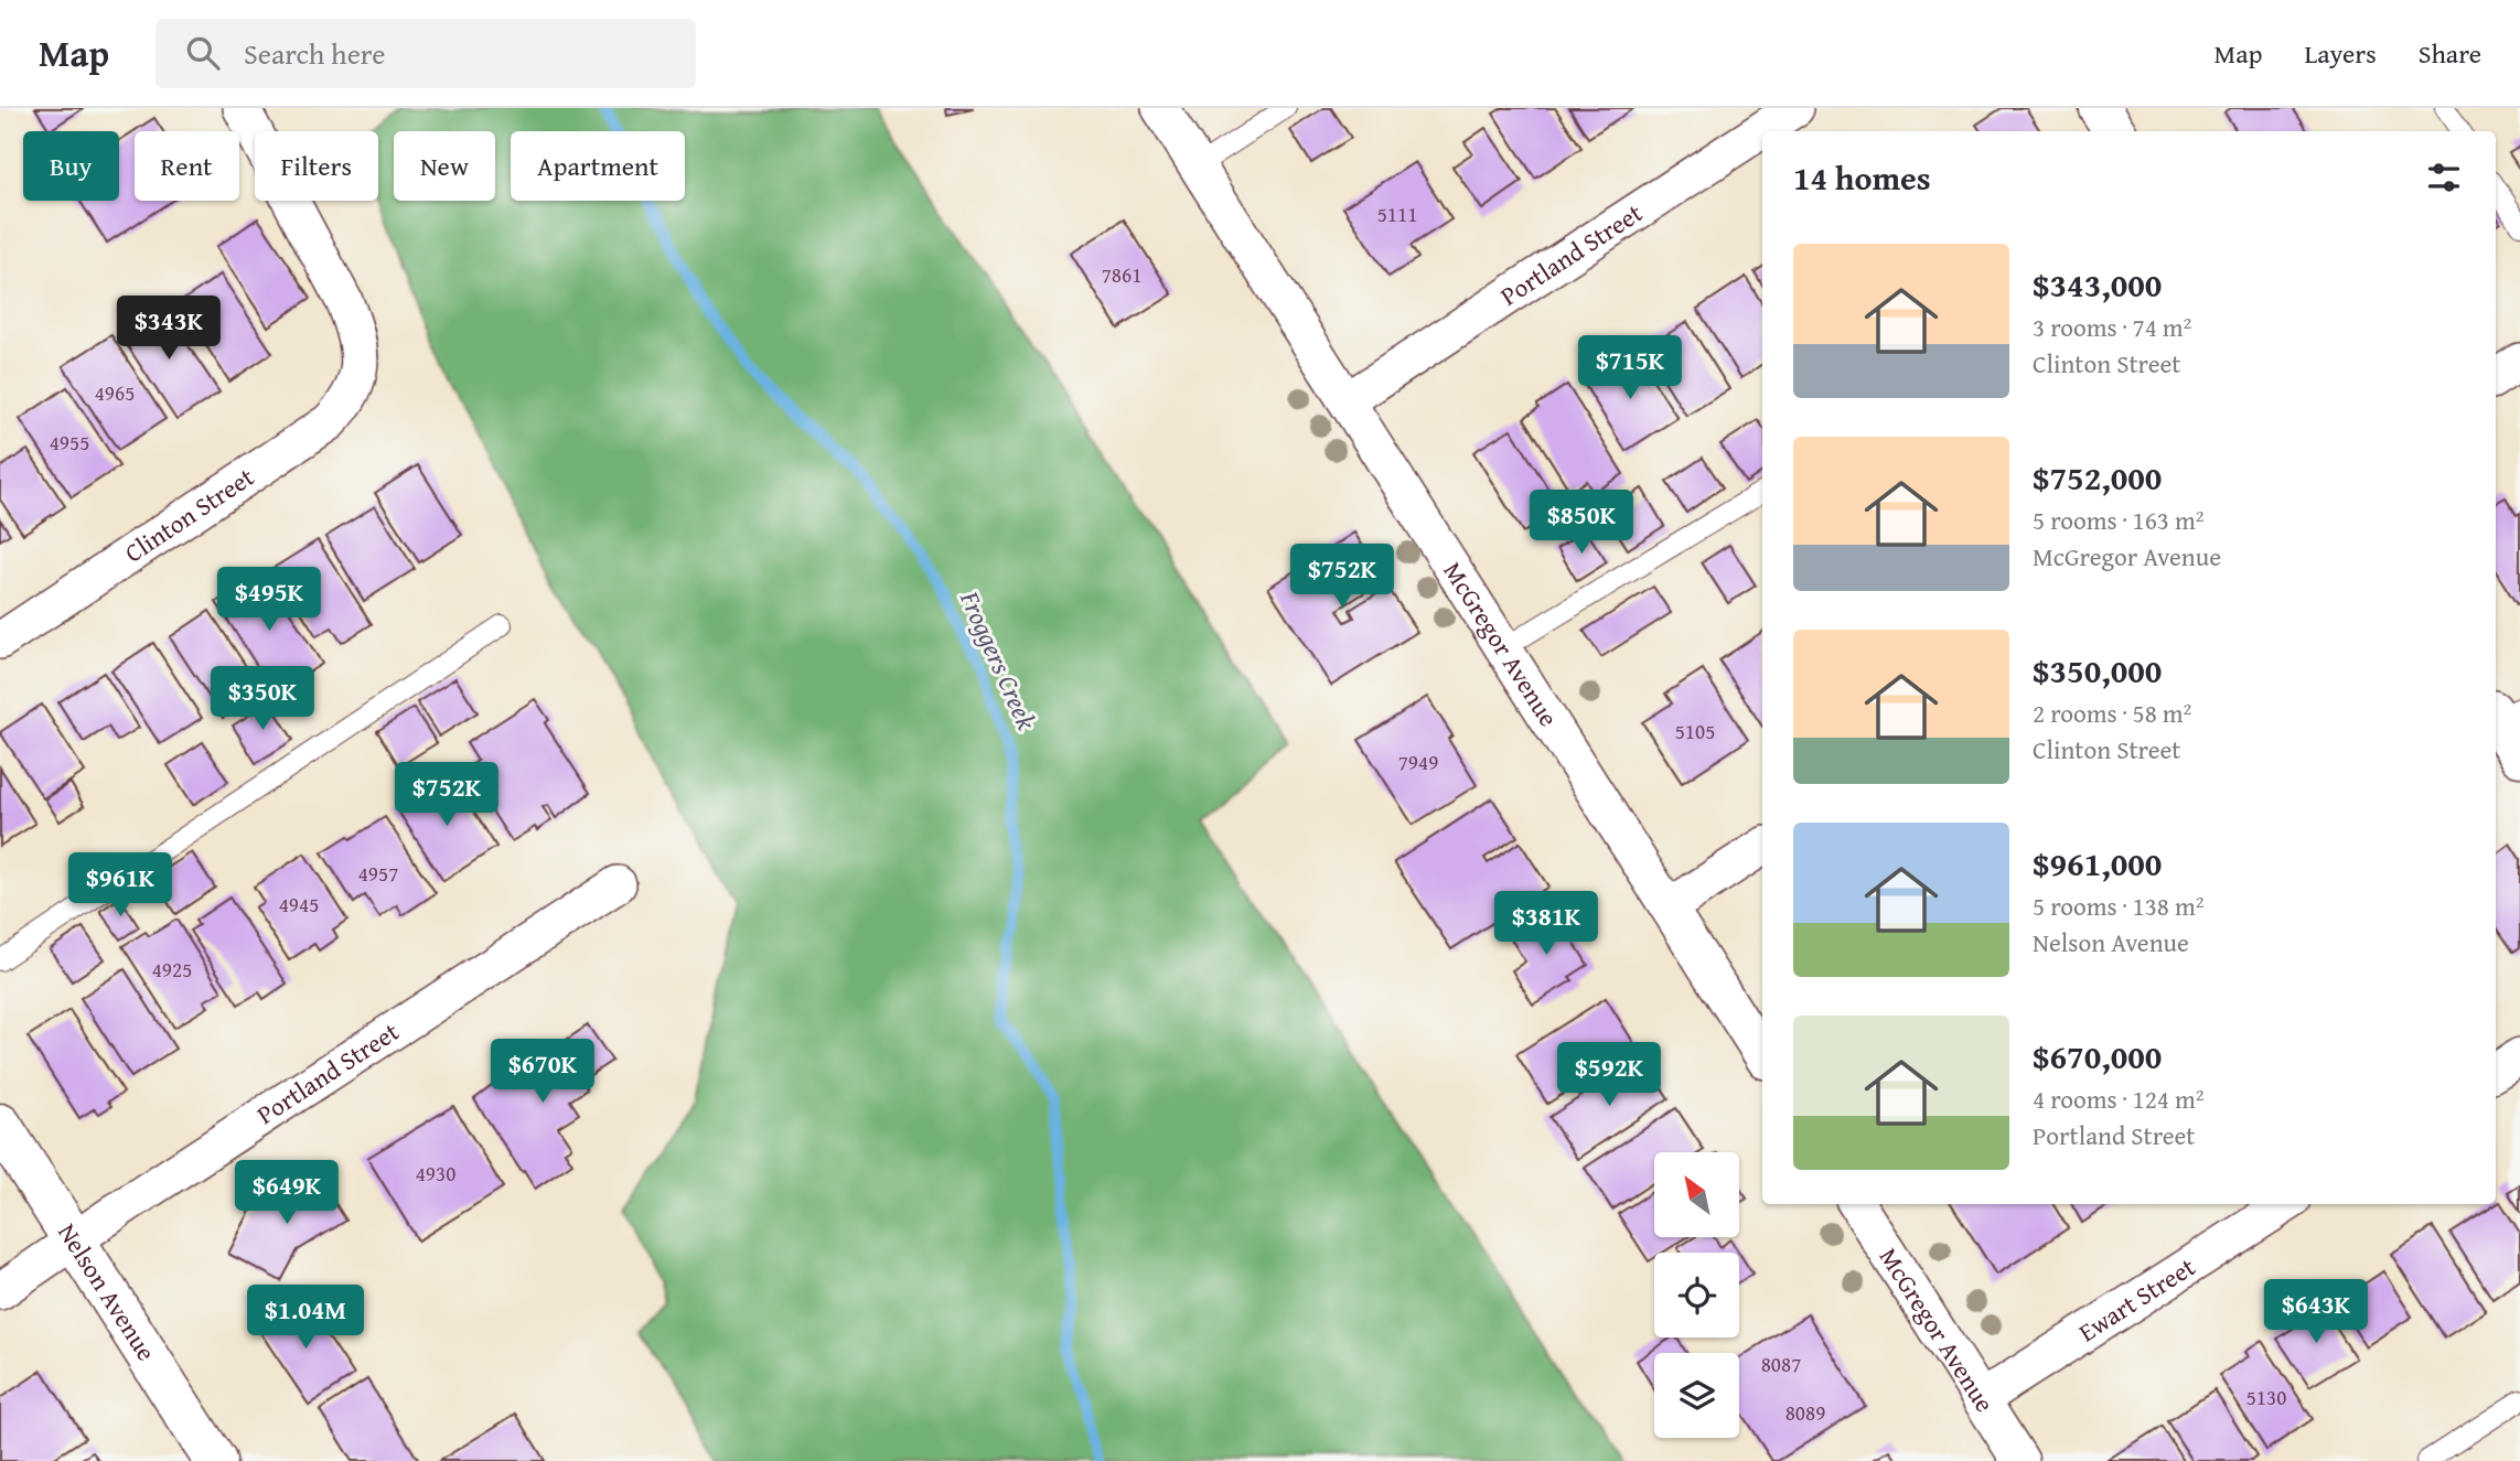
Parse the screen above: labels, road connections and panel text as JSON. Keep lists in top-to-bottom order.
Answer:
{
  "streets": {
    "street": [
      "Portland Street",
      "Clinton Street",
      "McGregor Avenue",
      "Nelson Avenue",
      "Ewart Street"
    ]
  },
  "crossings": [
    ["Portland Street", "McGregor Avenue"],
    ["Portland Street", "Nelson Avenue"],
    ["McGregor Avenue", "Ewart Street"]
  ],
  "water": ["Froggers Creek"],
  "house_numbers": [
    "5111",
    "7861",
    "4965",
    "4955",
    "5105",
    "7949",
    "4957",
    "4945",
    "4925",
    "4930",
    "8087",
    "5130",
    "8089"
  ],
  "north": "top left",
  "page": {
    "header": "Map",
    "search": "Search here",
    "nav": ["Map", "Layers", "Share"],
    "chip": [
      "Buy",
      "Rent",
      "Filters",
      "New",
      "Apartment"
    ],
    "heading": "14 homes",
    "list": [
      {
        "name": "$343,000",
        "note": "3 rooms · 74 m² · Clinton Street"
      },
      {
        "name": "$752,000",
        "note": "5 rooms · 163 m² · McGregor Avenue"
      },
      {
        "name": "$350,000",
        "note": "2 rooms · 58 m² · Clinton Street"
      },
      {
        "name": "$961,000",
        "note": "5 rooms · 138 m² · Nelson Avenue"
      },
      {
        "name": "$670,000",
        "note": "4 rooms · 124 m² · Portland Street"
      }
    ],
    "price": [
      "$343K",
      "$715K",
      "$850K",
      "$752K",
      "$495K",
      "$350K",
      "$752K",
      "$961K",
      "$381K",
      "$670K",
      "$592K",
      "$649K",
      "$643K",
      "$1.04M"
    ]
  }
}
